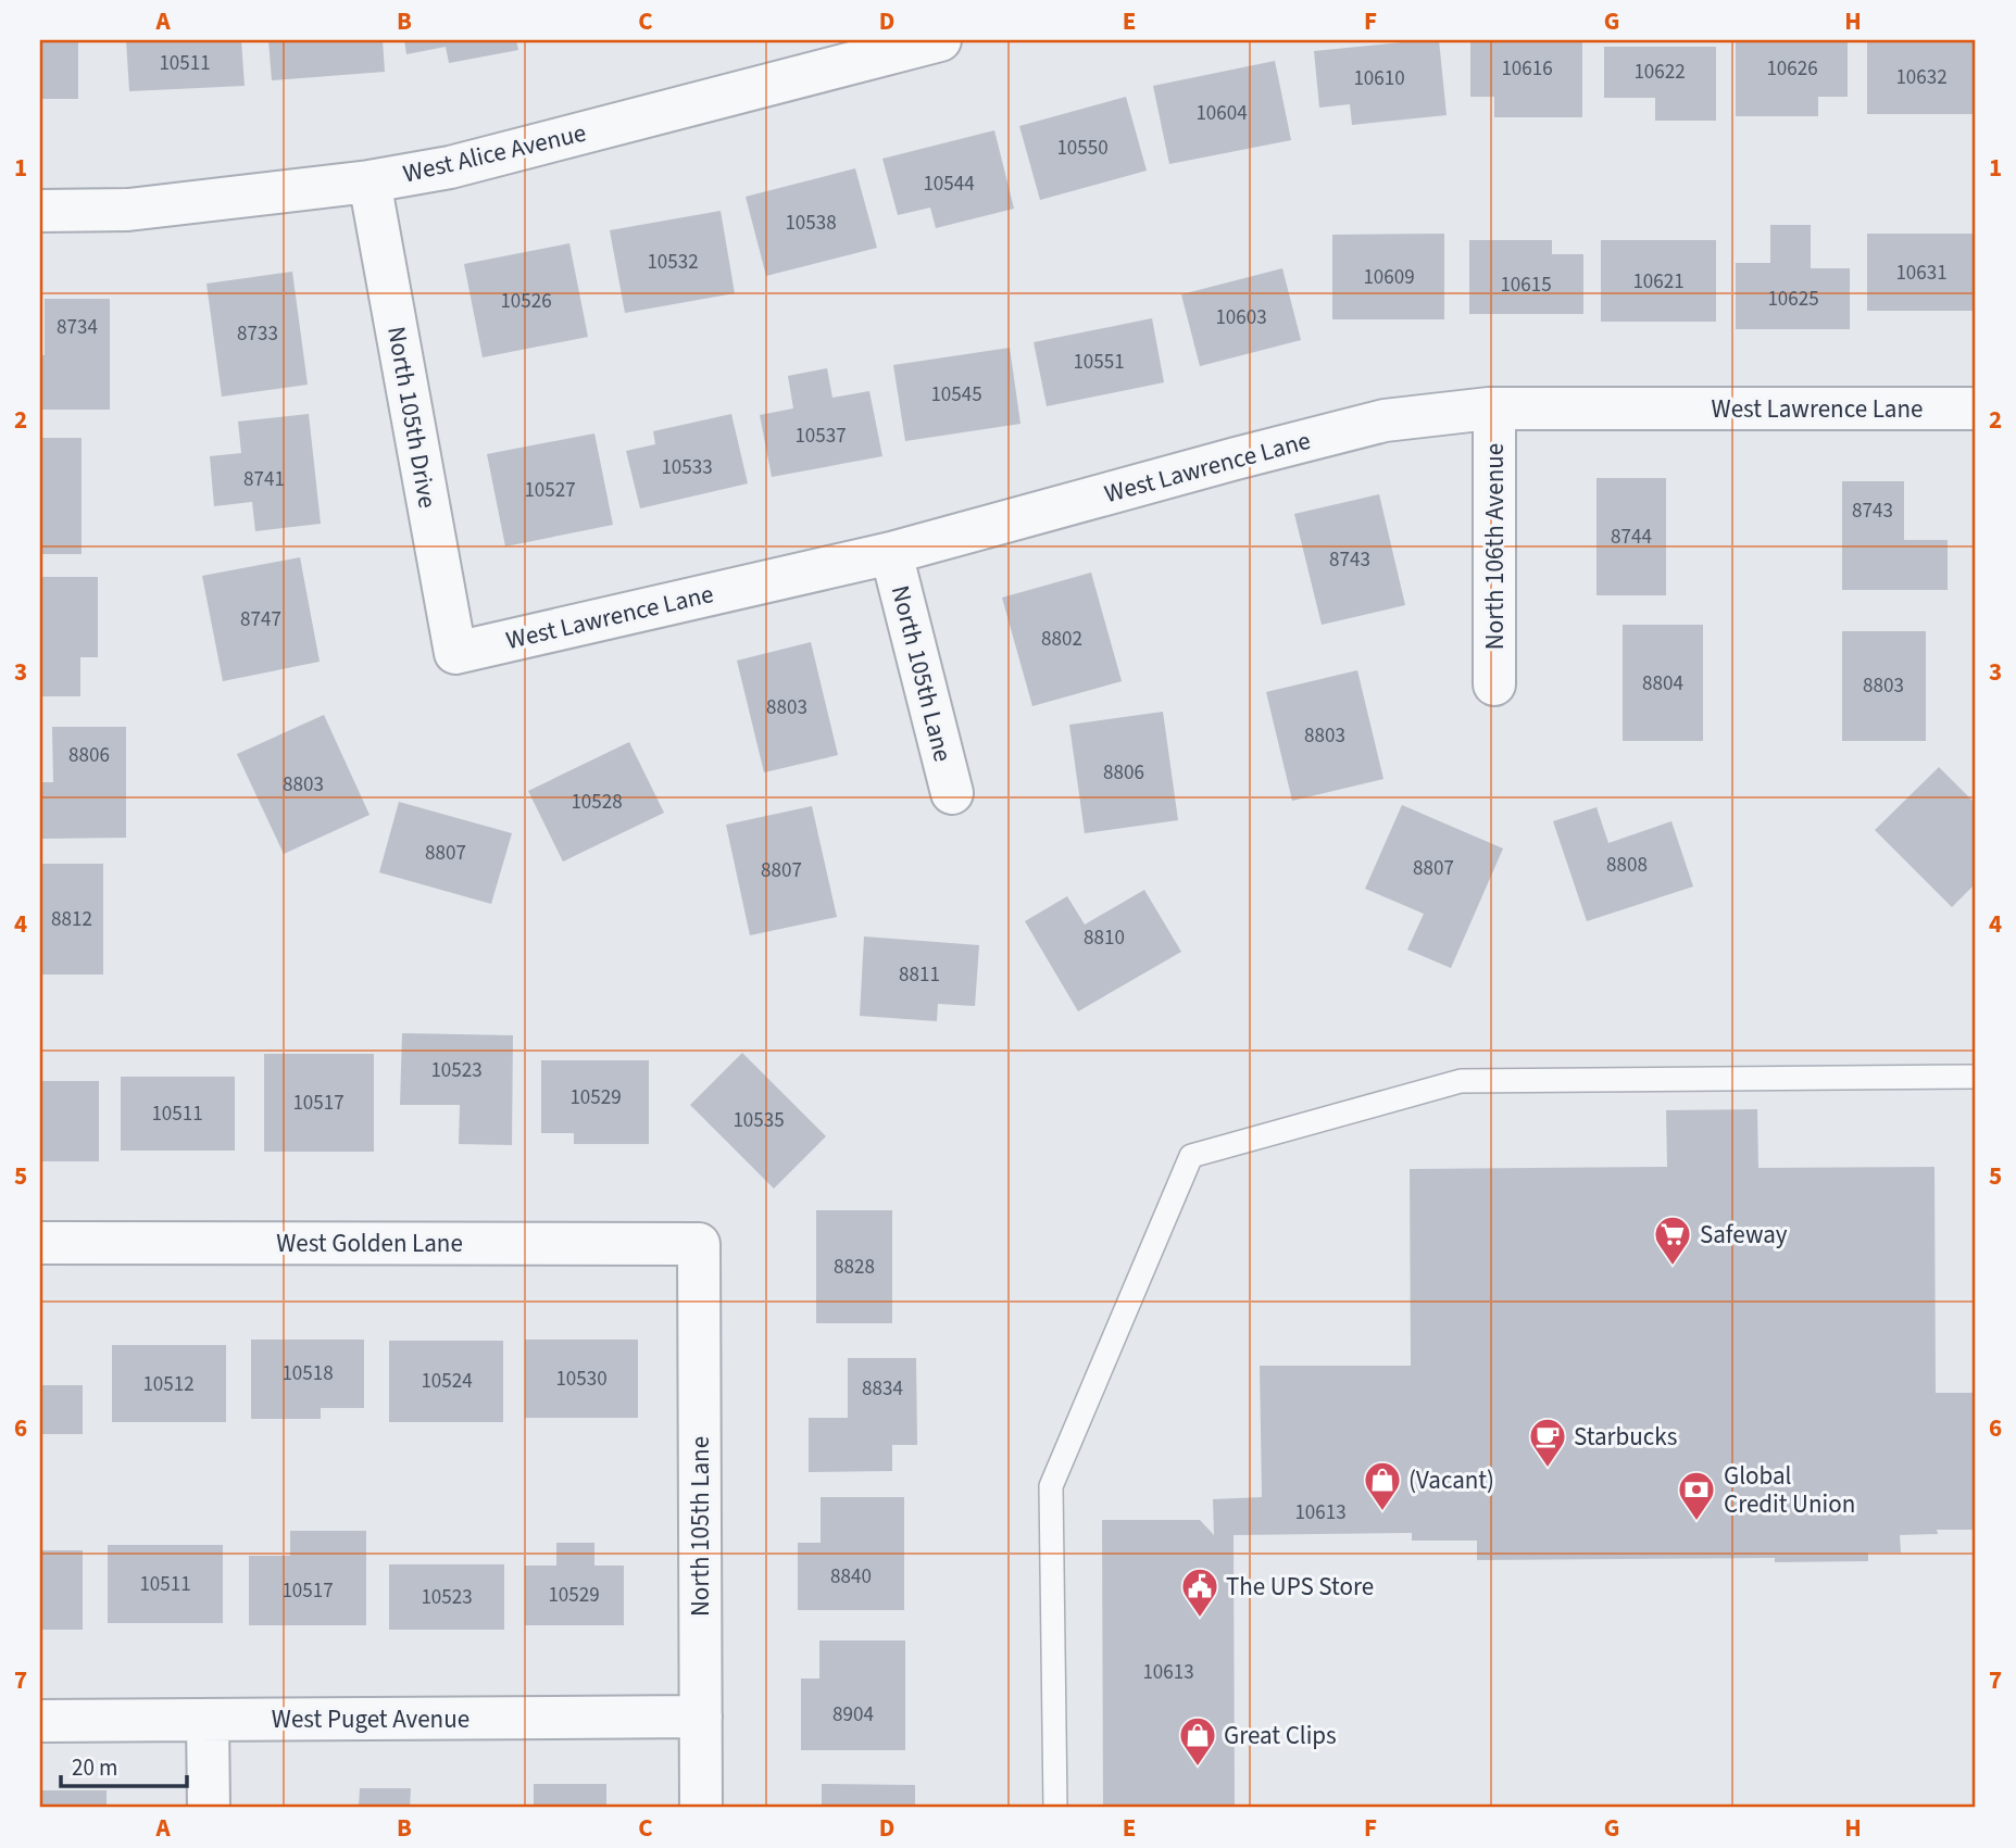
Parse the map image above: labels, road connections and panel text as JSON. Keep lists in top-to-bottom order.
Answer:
{
  "streets": {
    "street": [
      "West Alice Avenue",
      "West Lawrence Lane",
      "North 105th Drive",
      "North 106th Avenue",
      "North 105th Lane",
      "West Golden Lane",
      "West Puget Avenue"
    ]
  },
  "crossings": [
    ["West Alice Avenue", "North 105th Drive"],
    ["West Lawrence Lane", "North 105th Drive"],
    ["West Lawrence Lane", "North 106th Avenue"],
    ["West Lawrence Lane", "North 105th Lane"],
    ["North 105th Lane", "West Golden Lane"],
    ["North 105th Lane", "West Puget Avenue"]
  ],
  "places": {
    "supermarket": ["Safeway"],
    "cafe": ["Starbucks"],
    "shop": ["(Vacant)", "Great Clips"],
    "bank": ["Global Credit Union"],
    "public building": ["The UPS Store"]
  },
  "house_numbers": [
    "10511",
    "10616",
    "10626",
    "10622",
    "10632",
    "10610",
    "10604",
    "10550",
    "10544",
    "10538",
    "10532",
    "10631",
    "10609",
    "10621",
    "10615",
    "10625",
    "10526",
    "10603",
    "8734",
    "8733",
    "10551",
    "10545",
    "10537",
    "10533",
    "8741",
    "10527",
    "8743",
    "8744",
    "8743",
    "8747",
    "8802",
    "8804",
    "8803",
    "8803",
    "8803",
    "8806",
    "8806",
    "8803",
    "10528",
    "8807",
    "8808",
    "8807",
    "8807",
    "8812",
    "8810",
    "8811",
    "10523",
    "10529",
    "10517",
    "10511",
    "10535",
    "8828",
    "10518",
    "10530",
    "10524",
    "10512",
    "8834",
    "10613",
    "8840",
    "10511",
    "10517",
    "10529",
    "10523",
    "10613",
    "8904"
  ],
  "scale_bar": "20 m",
  "grid": {
    "columns": [
      "A",
      "B",
      "C",
      "D",
      "E",
      "F",
      "G",
      "H"
    ],
    "rows": [
      "1",
      "2",
      "3",
      "4",
      "5",
      "6",
      "7"
    ]
  }
}
